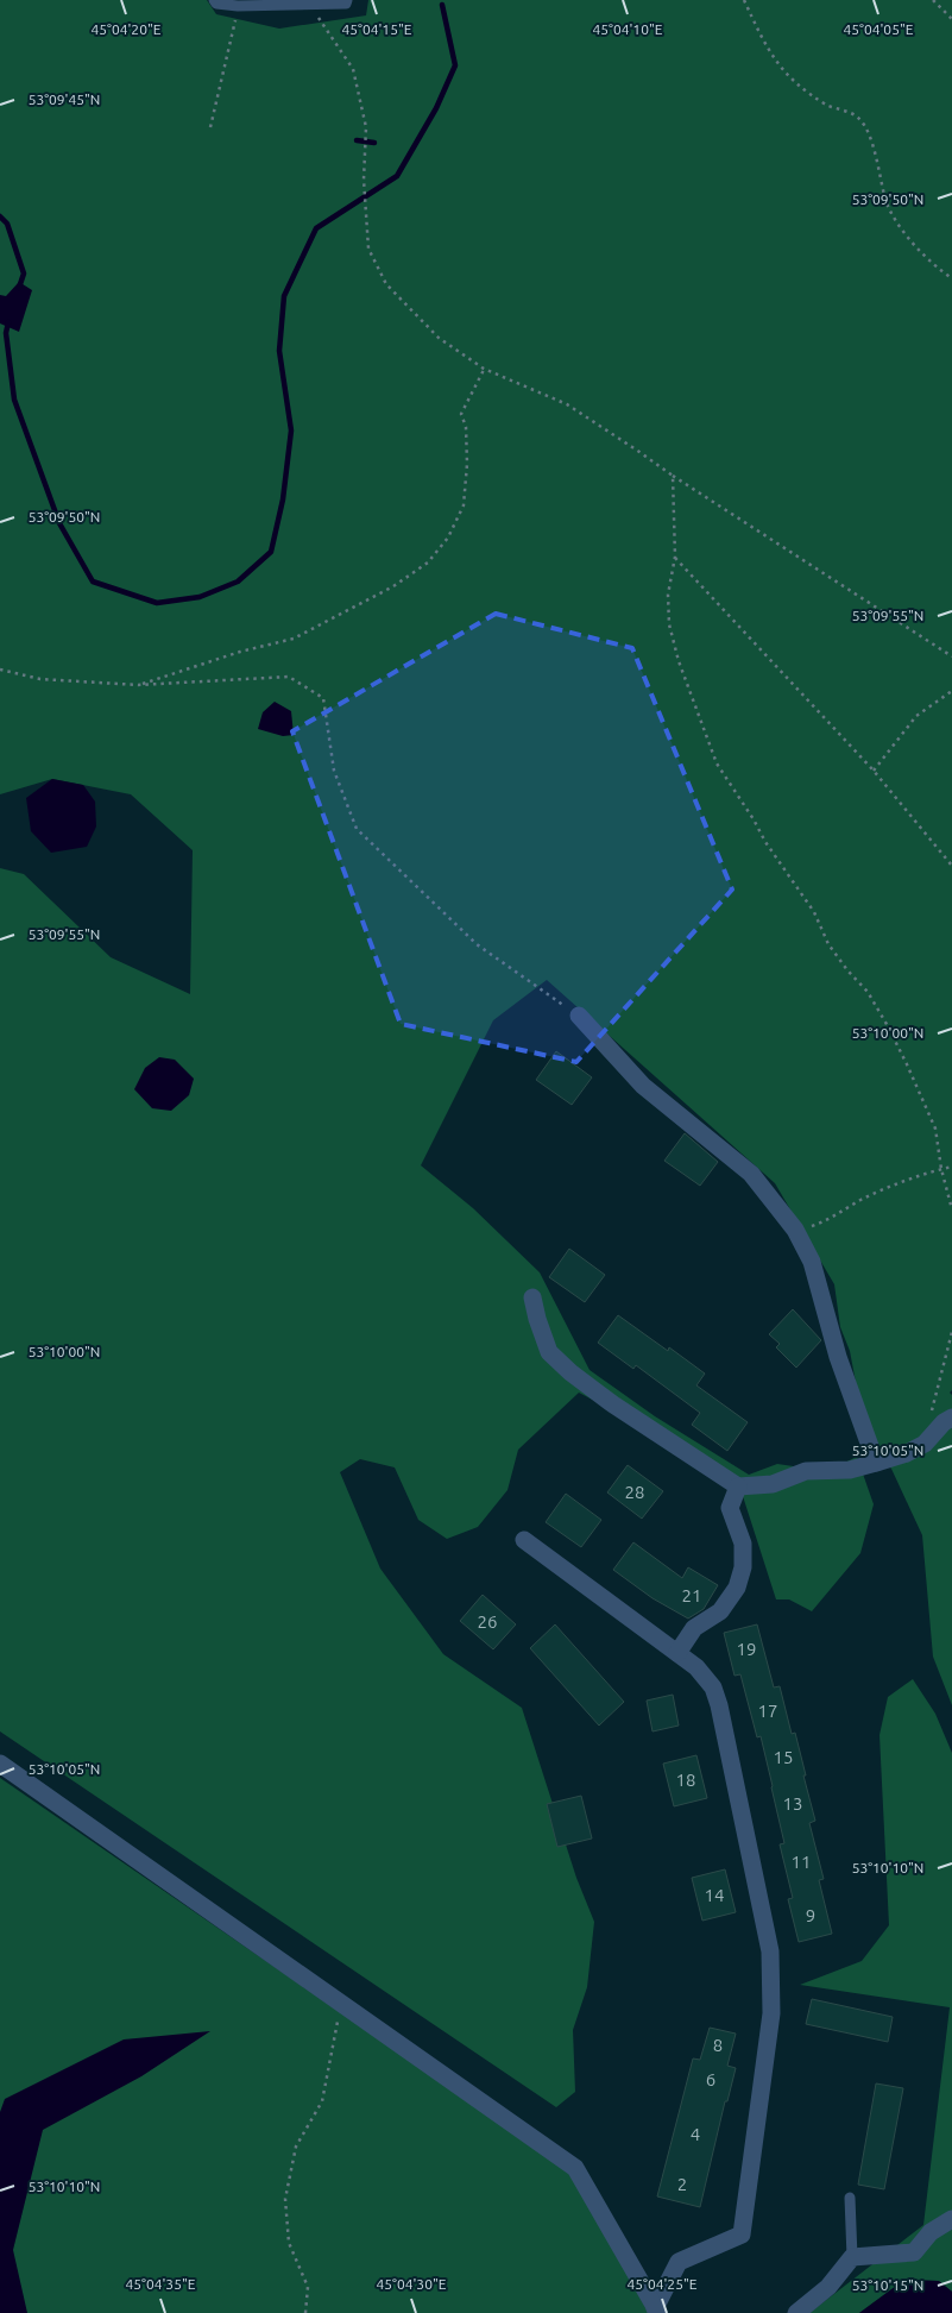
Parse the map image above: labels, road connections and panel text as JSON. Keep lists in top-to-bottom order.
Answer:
{
  "house_numbers": [
    "28",
    "21",
    "26",
    "19",
    "17",
    "15",
    "18",
    "13",
    "11",
    "14",
    "9",
    "8",
    "6",
    "4",
    "2"
  ],
  "coordinates": [
    "45°04'10\"E",
    "45°04'20\"E",
    "45°04'15\"E",
    "45°04'05\"E",
    "53°09'45\"N",
    "53°09'50\"N",
    "53°09'55\"N",
    "53°10'00\"N",
    "53°10'05\"N",
    "53°10'10\"N",
    "45°04'35\"E",
    "45°04'30\"E",
    "45°04'25\"E",
    "53°10'15\"N"
  ]
}
